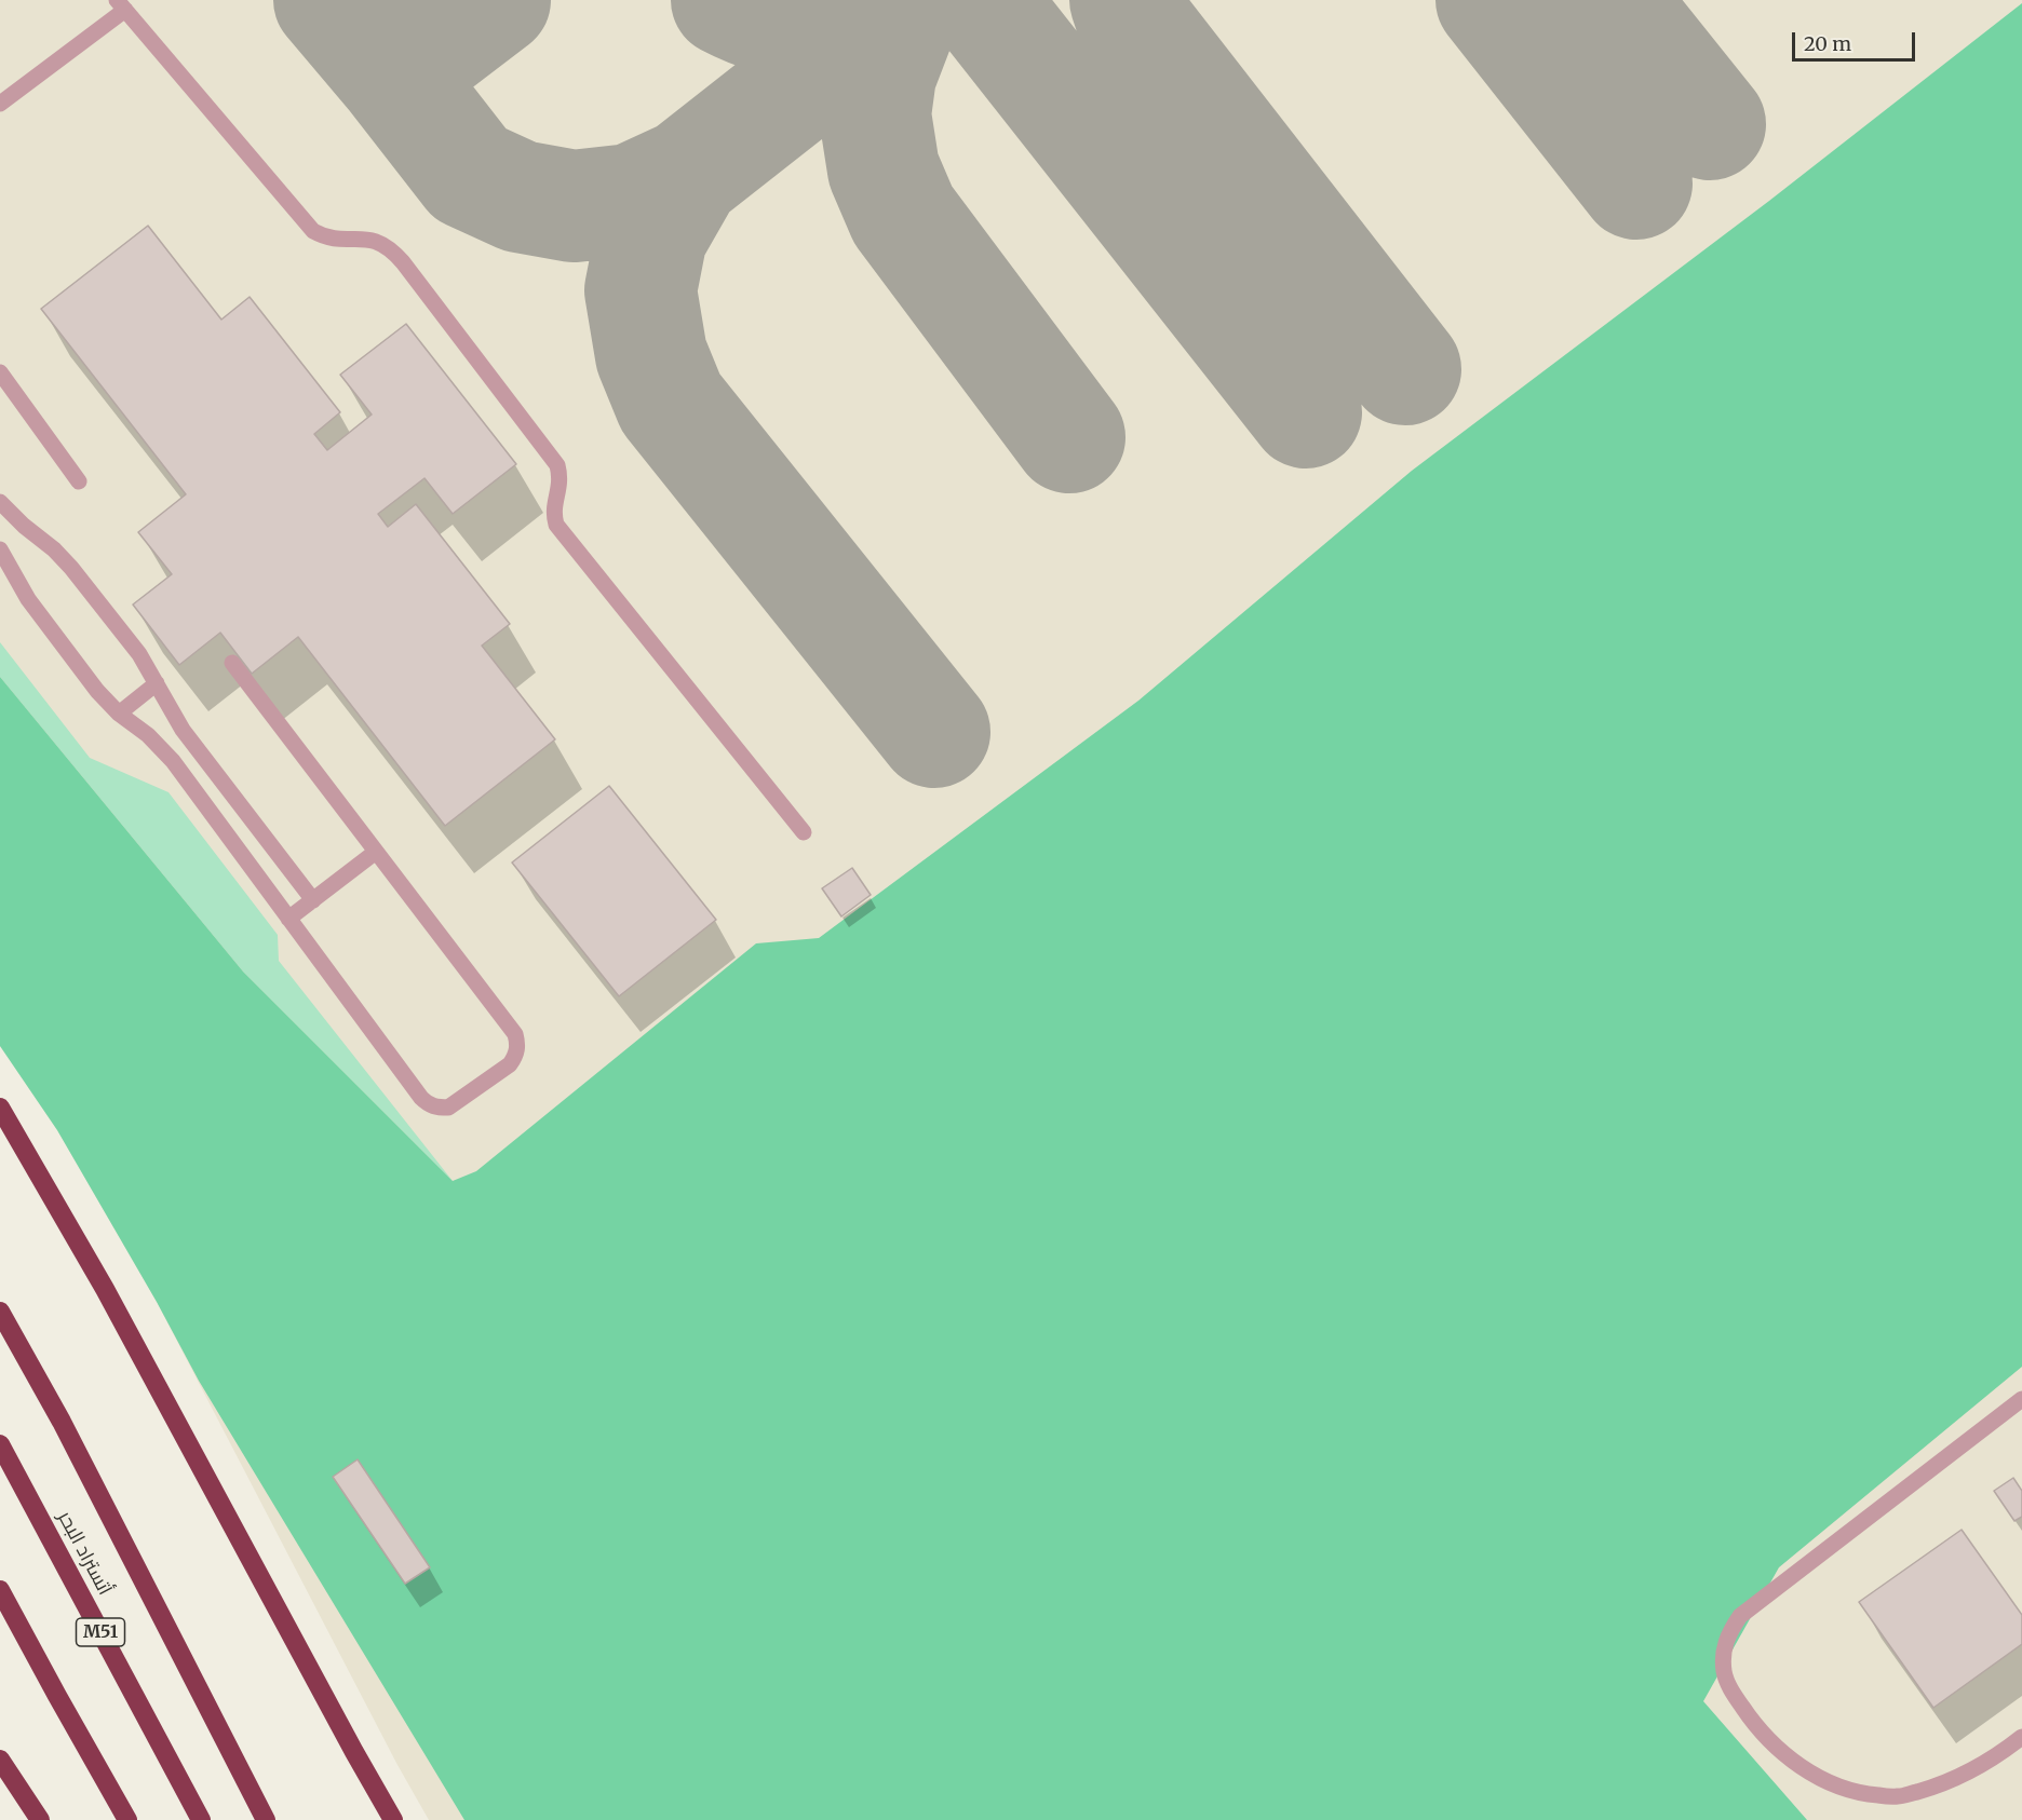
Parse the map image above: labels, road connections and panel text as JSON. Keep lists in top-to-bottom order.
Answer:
{
  "streets": {
    "highway": ["أتستراد البحر", "M51"]
  },
  "scale_bar": "20 m"
}
